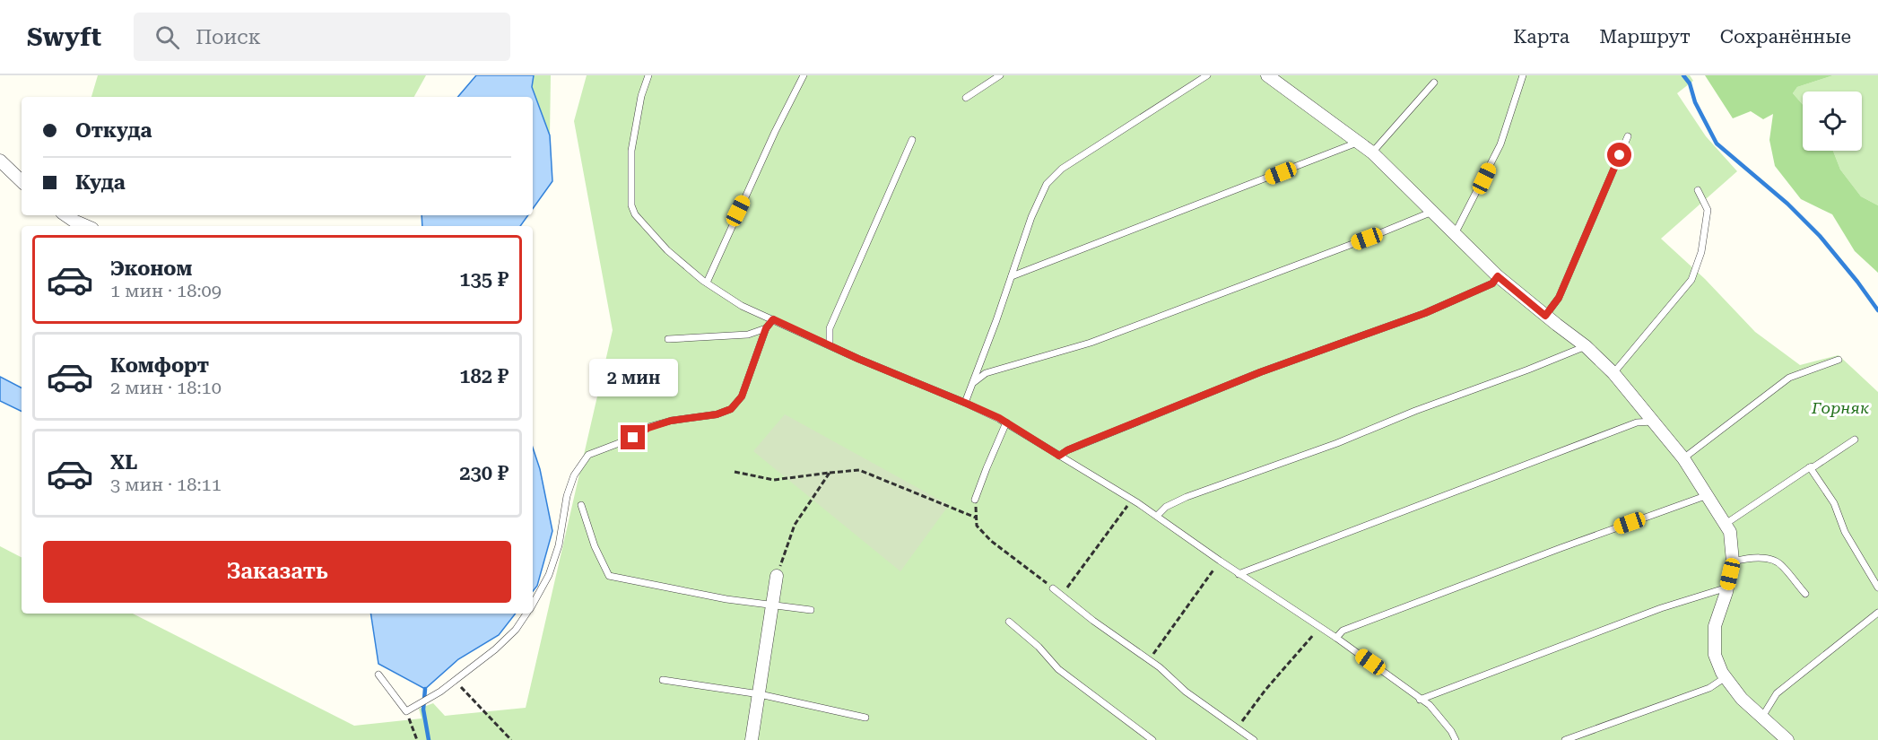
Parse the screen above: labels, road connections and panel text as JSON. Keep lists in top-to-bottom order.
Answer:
{
  "parks": ["Горняк"],
  "page": {
    "header": "Swyft",
    "search": "Поиск",
    "nav": ["Карта", "Маршрут", "Сохранённые"],
    "banner": ["Откуда", "Куда"],
    "list": [
      {
        "name": "Эконом",
        "note": "1 мин · 18:09",
        "value": "135 ₽"
      },
      {
        "name": "Комфорт",
        "note": "2 мин · 18:10",
        "value": "182 ₽"
      },
      {
        "name": "XL",
        "note": "3 мин · 18:11",
        "value": "230 ₽"
      }
    ],
    "bubble": "2 мин",
    "buttons": "Заказать"
  }
}
